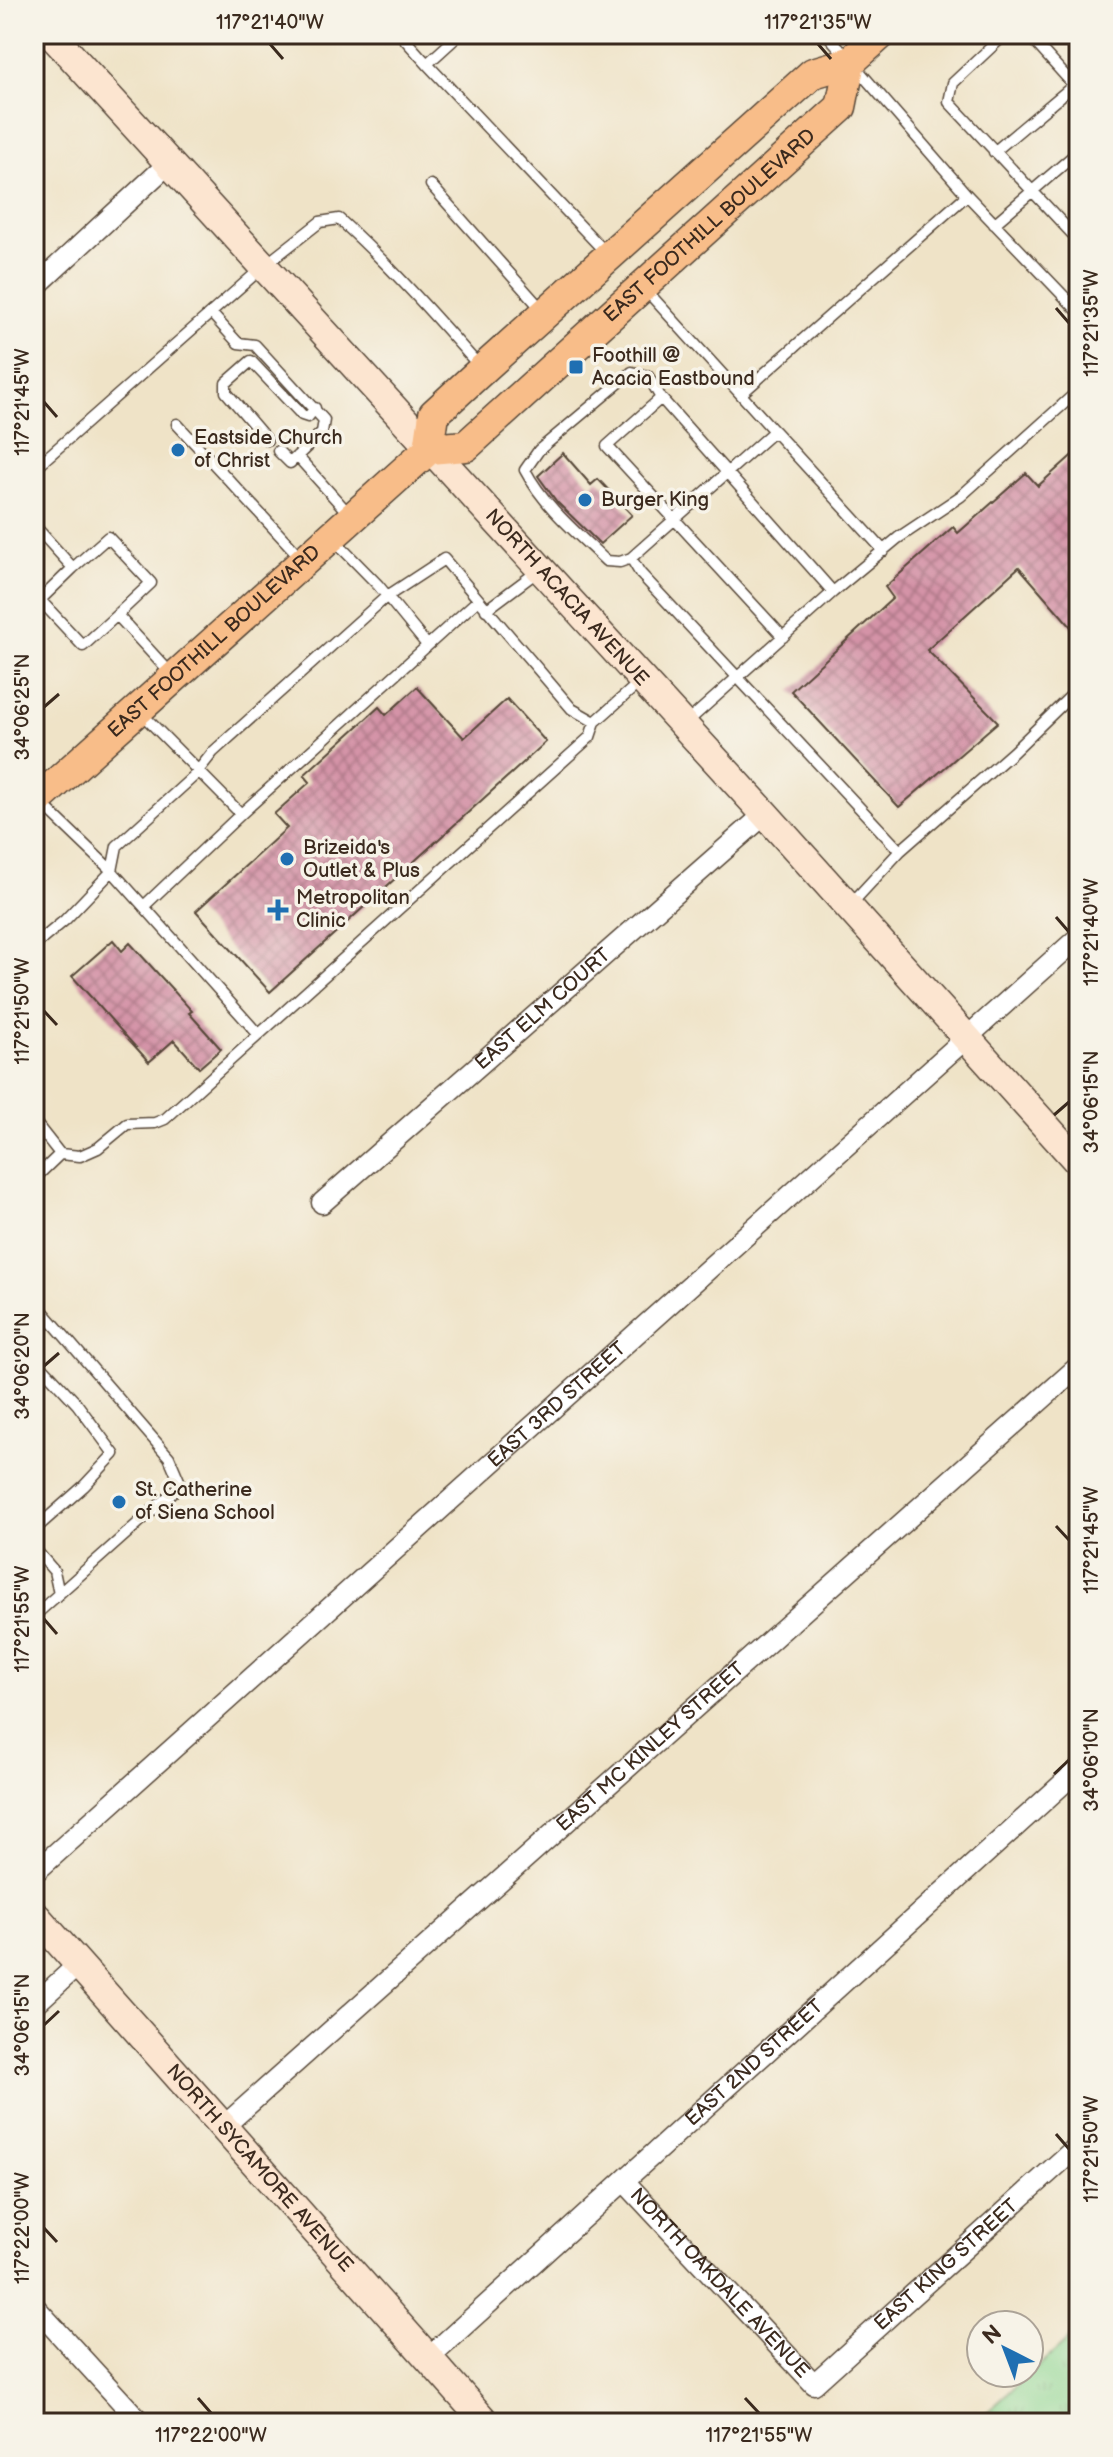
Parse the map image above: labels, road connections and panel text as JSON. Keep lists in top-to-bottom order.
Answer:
{
  "streets": {
    "main road": ["EAST FOOTHILL BOULEVARD"],
    "street": [
      "NORTH ACACIA AVENUE",
      "EAST ELM COURT",
      "EAST 3RD STREET",
      "EAST MC KINLEY STREET",
      "EAST 2ND STREET",
      "NORTH SYCAMORE AVENUE",
      "EAST KING STREET",
      "NORTH OAKDALE AVENUE"
    ]
  },
  "crossings": [
    ["EAST FOOTHILL BOULEVARD", "NORTH ACACIA AVENUE"],
    ["NORTH ACACIA AVENUE", "EAST ELM COURT"],
    ["NORTH ACACIA AVENUE", "EAST 3RD STREET"],
    ["EAST MC KINLEY STREET", "NORTH SYCAMORE AVENUE"],
    ["EAST 2ND STREET", "NORTH SYCAMORE AVENUE"],
    ["EAST 2ND STREET", "NORTH OAKDALE AVENUE"],
    ["EAST KING STREET", "NORTH OAKDALE AVENUE"]
  ],
  "places": {
    "transit": ["Foothill @ Acacia Eastbound"],
    "other": [
      "Eastside Church of Christ",
      "Burger King",
      "Brizeida's Outlet & Plus",
      "St. Catherine of Siena School"
    ],
    "health": ["Metropolitan Clinic"]
  },
  "north": "top left",
  "coordinates": [
    "117°21'40\"W",
    "117°21'35\"W",
    "117°21'45\"W",
    "34°06'25\"N",
    "117°21'50\"W",
    "34°06'15\"N",
    "34°06'20\"N",
    "117°21'55\"W",
    "34°06'10\"N",
    "117°22'00\"W"
  ]
}
